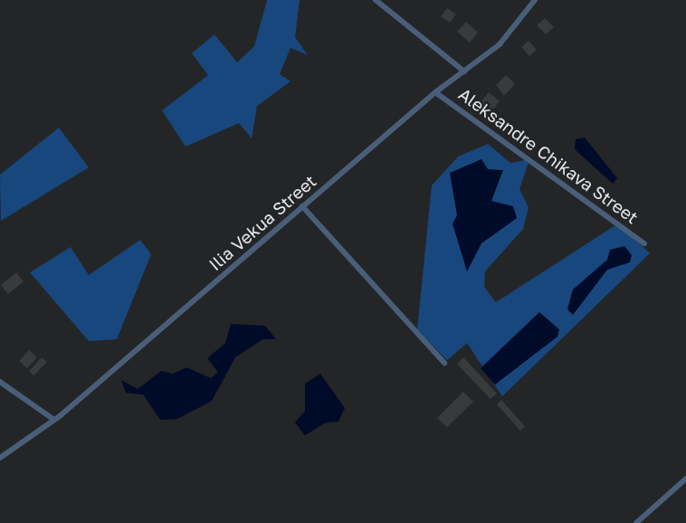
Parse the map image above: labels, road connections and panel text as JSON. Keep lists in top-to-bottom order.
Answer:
{
  "streets": {
    "street": ["Aleksandre Chikava Street", "Ilia Vekua Street"]
  },
  "crossings": [
    ["Aleksandre Chikava Street", "Ilia Vekua Street"]
  ]
}
